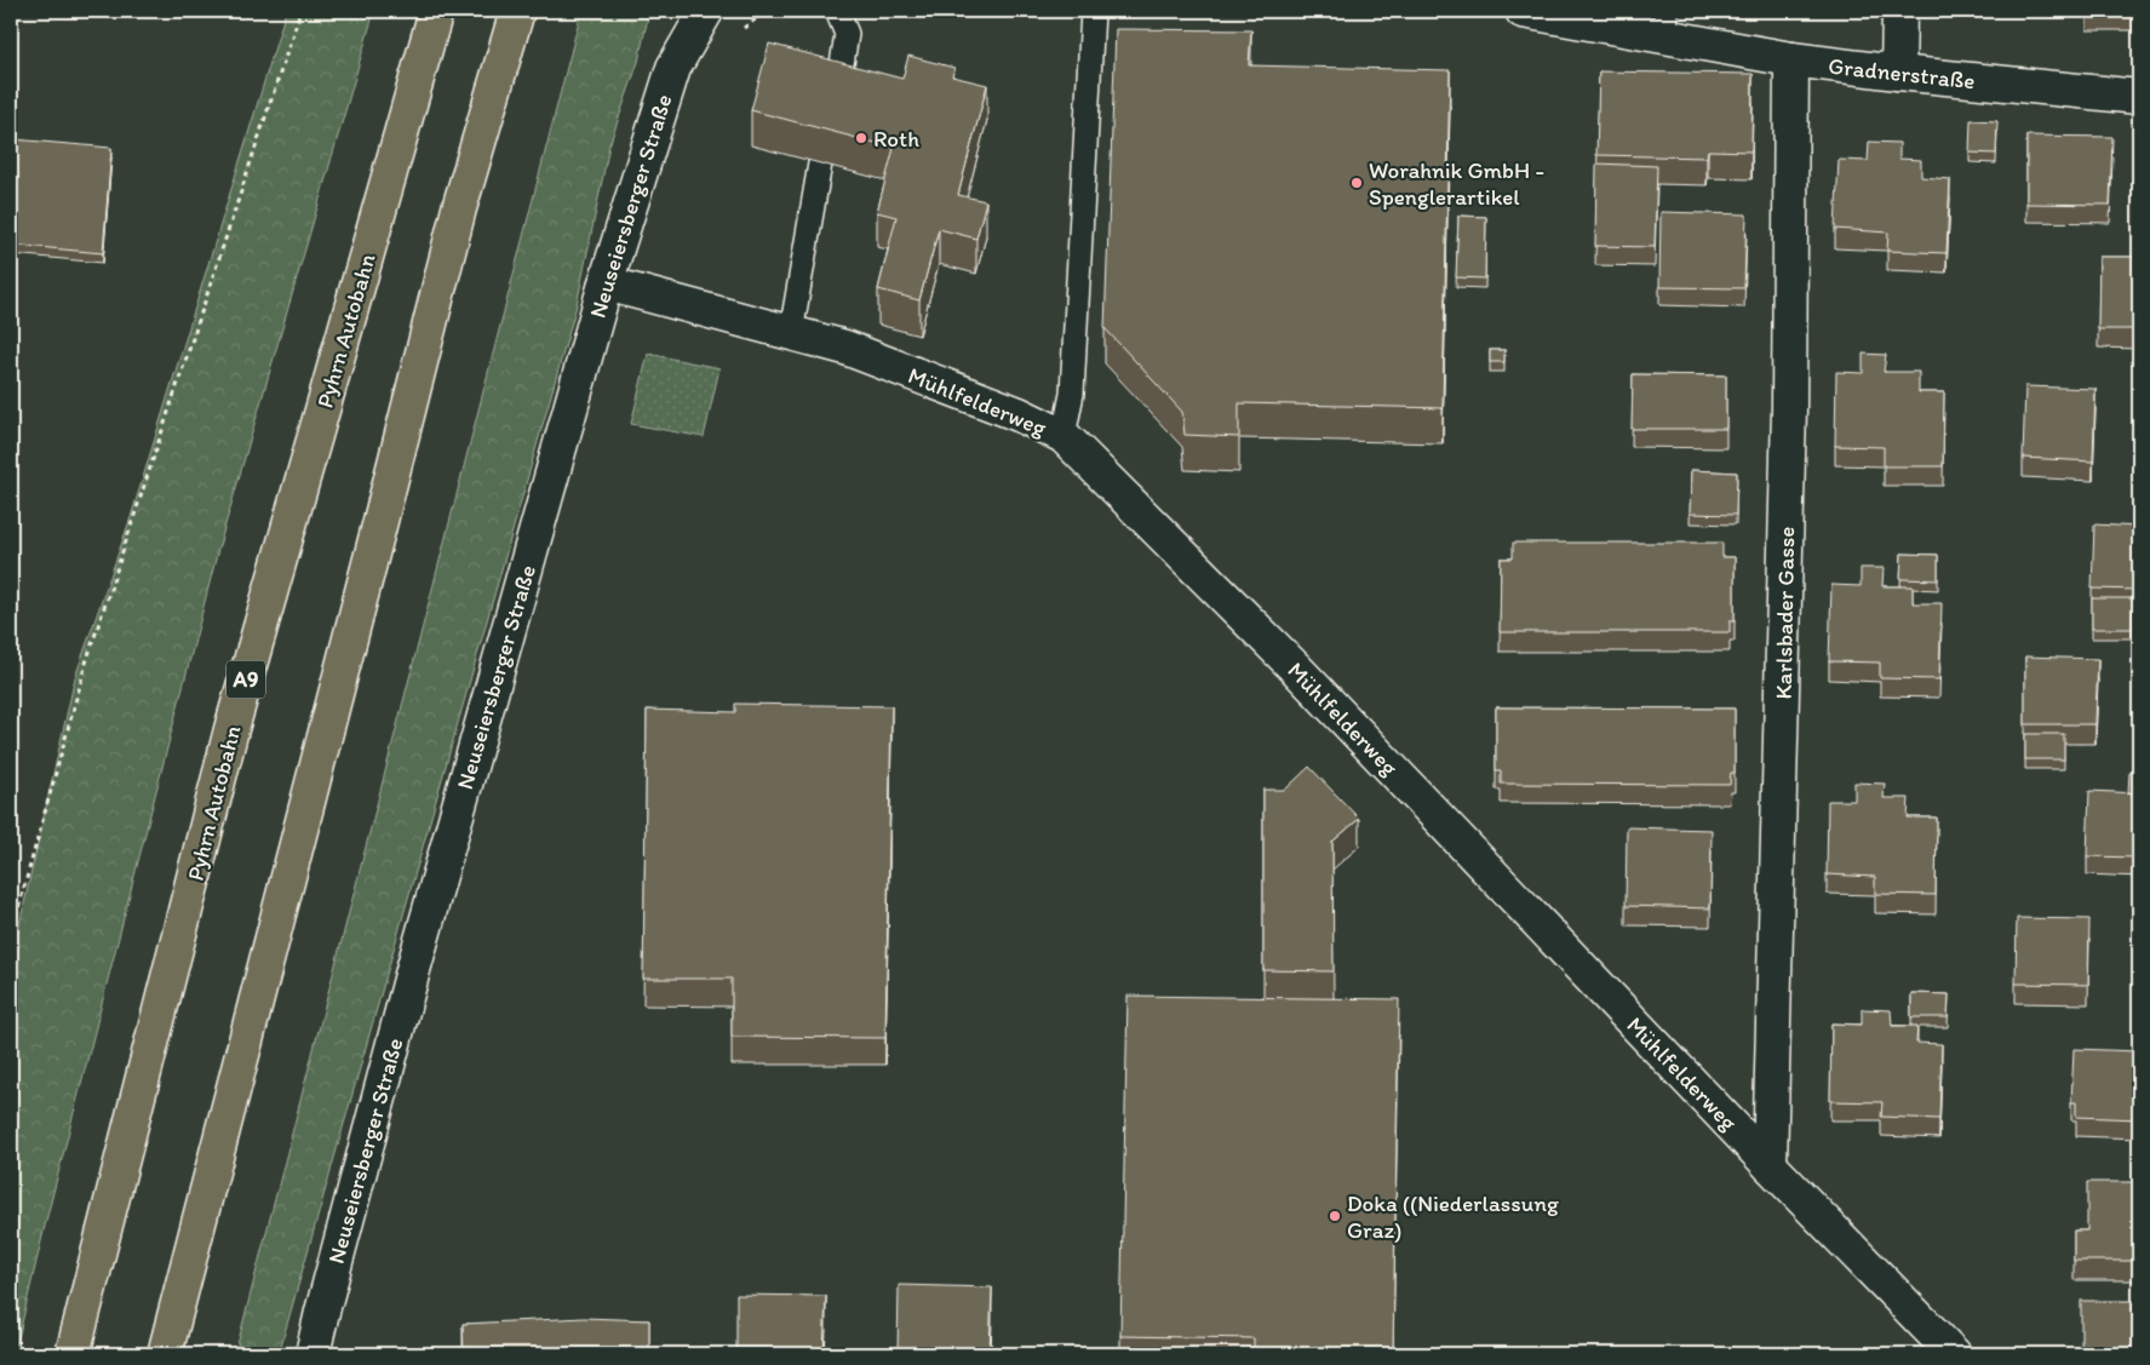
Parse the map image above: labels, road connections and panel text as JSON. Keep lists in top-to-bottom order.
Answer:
{
  "streets": {
    "highway": ["Pyhrn Autobahn", "A9"],
    "street": [
      "Gradnerstraße",
      "Neuseiersberger Straße",
      "Mühlfelderweg",
      "Karlsbader Gasse"
    ]
  },
  "crossings": [
    ["Gradnerstraße", "Karlsbader Gasse"],
    ["Neuseiersberger Straße", "Mühlfelderweg"],
    ["Mühlfelderweg", "Karlsbader Gasse"]
  ],
  "places": ["Roth", "Worahnik GmbH - Spenglerartikel", "Doka ((Niederlassung Graz)"]
}
